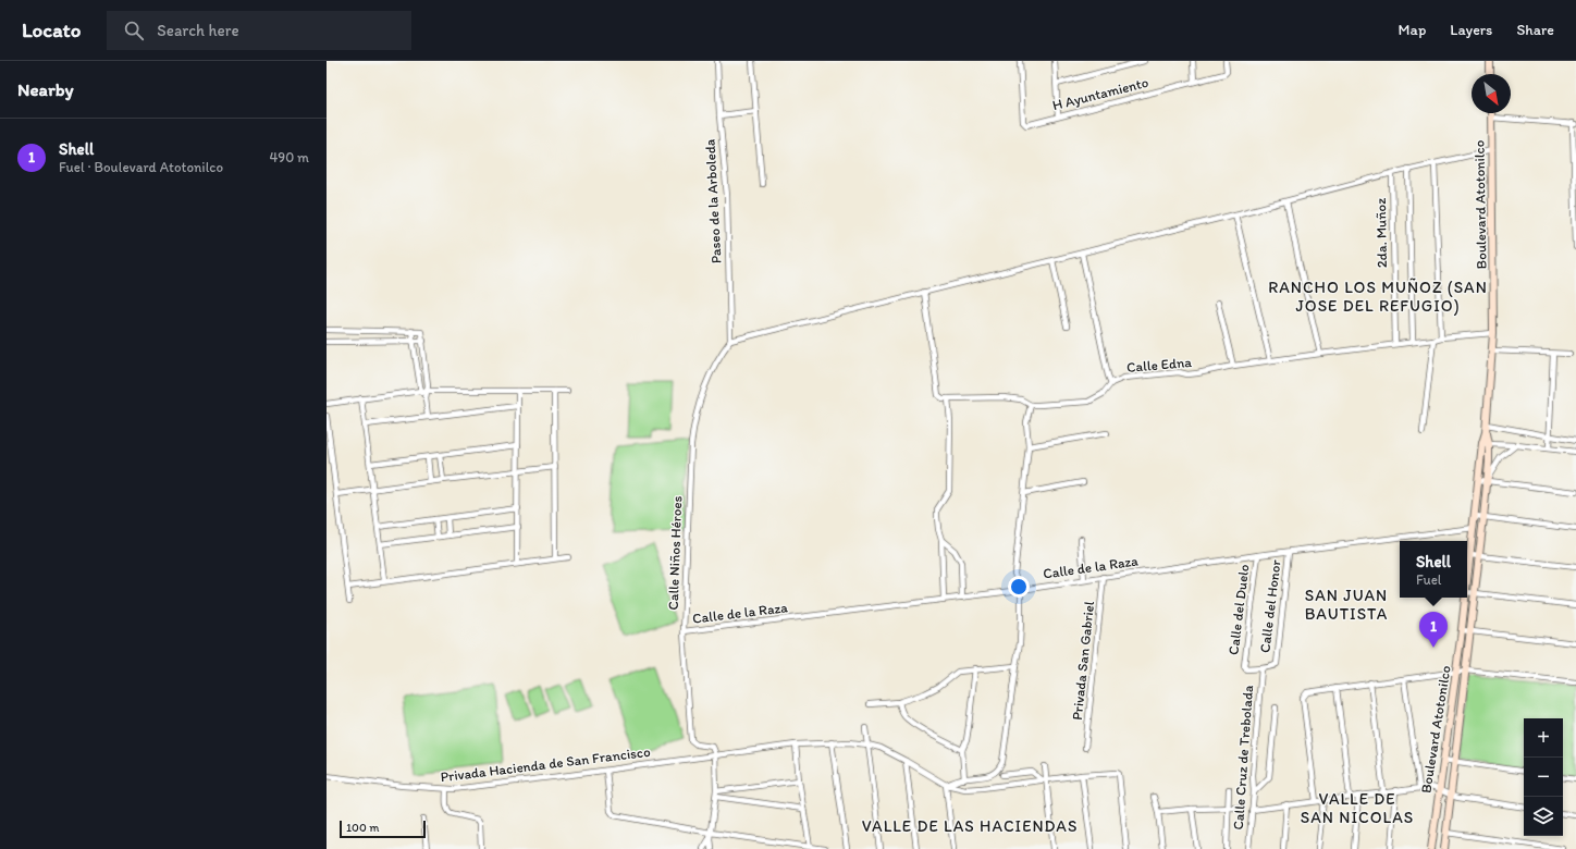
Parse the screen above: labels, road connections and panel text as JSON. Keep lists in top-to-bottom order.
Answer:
{
  "streets": {
    "street": [
      "H Ayuntamiento",
      "Paseo de la Arboleda",
      "Boulevard Atotonilco",
      "2da. Muñoz",
      "Calle Edna",
      "Calle Niños Héroes",
      "Calle de la Raza",
      "Calle del Honor",
      "Calle del Duelo",
      "Privada San Gabriel",
      "Calle Cruz de Trebolada",
      "Privada Hacienda de San Francisco"
    ]
  },
  "crossings": [
    ["Paseo de la Arboleda", "Calle Niños Héroes"],
    ["Boulevard Atotonilco", "Calle Edna"],
    ["Boulevard Atotonilco", "Calle de la Raza"],
    ["2da. Muñoz", "Calle Edna"],
    ["Calle Niños Héroes", "Calle de la Raza"],
    ["Calle Niños Héroes", "Privada Hacienda de San Francisco"],
    ["Calle de la Raza", "Calle del Honor"],
    ["Calle de la Raza", "Calle del Duelo"],
    ["Calle de la Raza", "Privada San Gabriel"],
    ["Calle del Honor", "Calle del Duelo"],
    ["Calle del Honor", "Calle Cruz de Trebolada"],
    ["Calle del Duelo", "Calle Cruz de Trebolada"]
  ],
  "districts": [
    "RANCHO LOS MUÑOZ (SAN JOSE DEL REFUGIO)",
    "SAN JUAN BAUTISTA",
    "VALLE DE SAN NICOLAS",
    "VALLE DE LAS HACIENDAS"
  ],
  "scale_bar": "100 m",
  "north": "bottom right",
  "page": {
    "header": "Locato",
    "search": "Search here",
    "nav": ["Map", "Layers", "Share"],
    "heading": "Nearby",
    "list": [
      {
        "mark": "1",
        "name": "Shell",
        "note": "Fuel · Boulevard Atotonilco",
        "value": "490 m"
      }
    ],
    "popup": ["Shell", "Fuel"],
    "pins": "1",
    "map_buttons": ["+", "−"],
    "scale": "100 m"
  }
}
